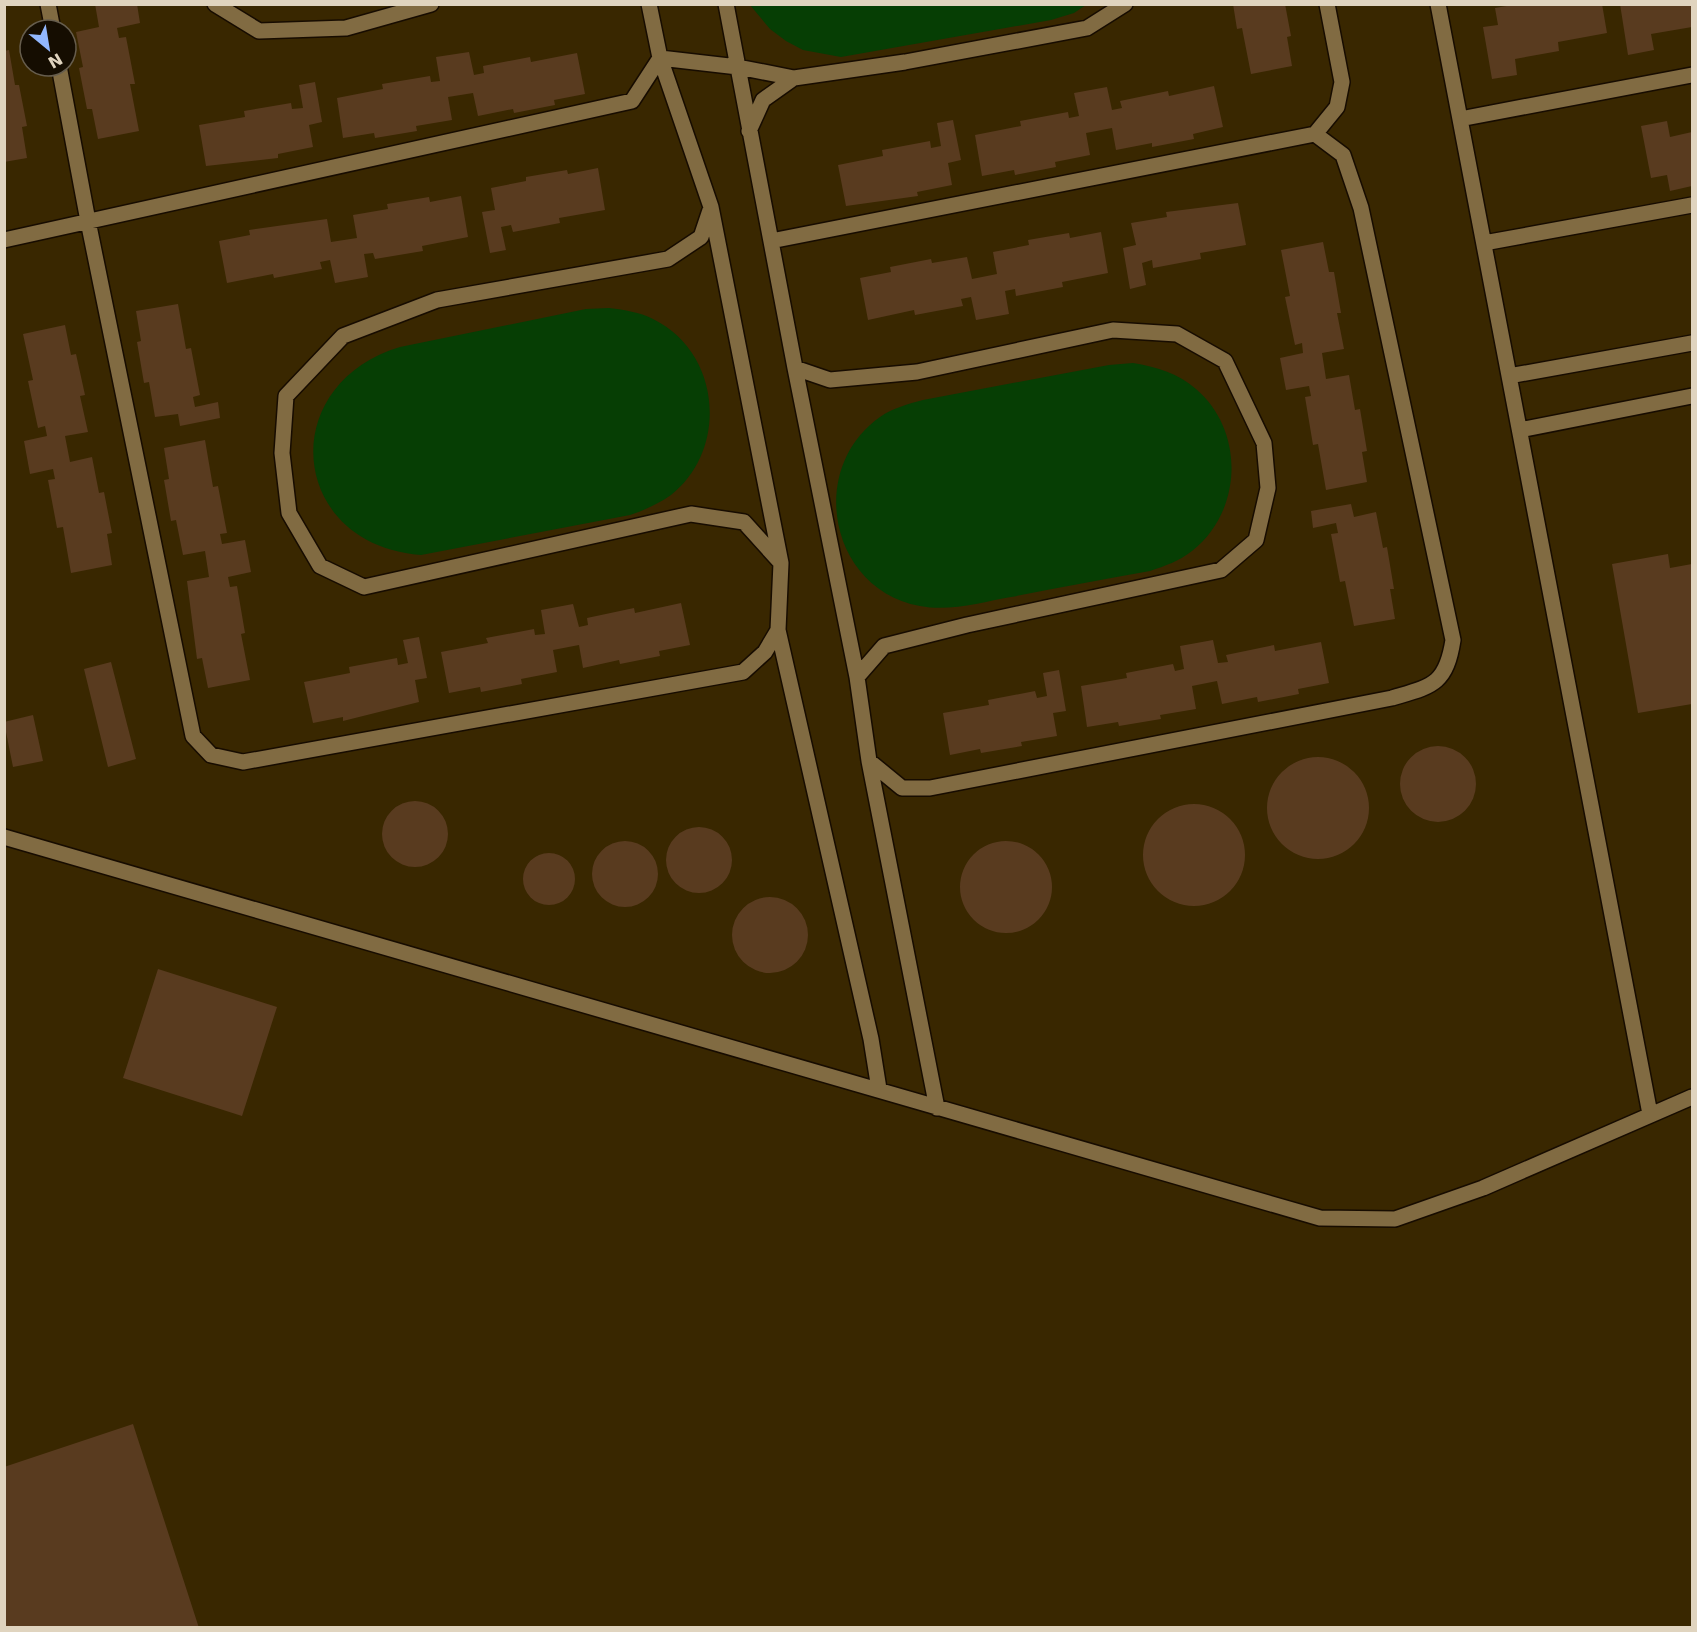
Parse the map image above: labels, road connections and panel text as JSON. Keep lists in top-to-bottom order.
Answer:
{
  "north": "bottom right"
}
